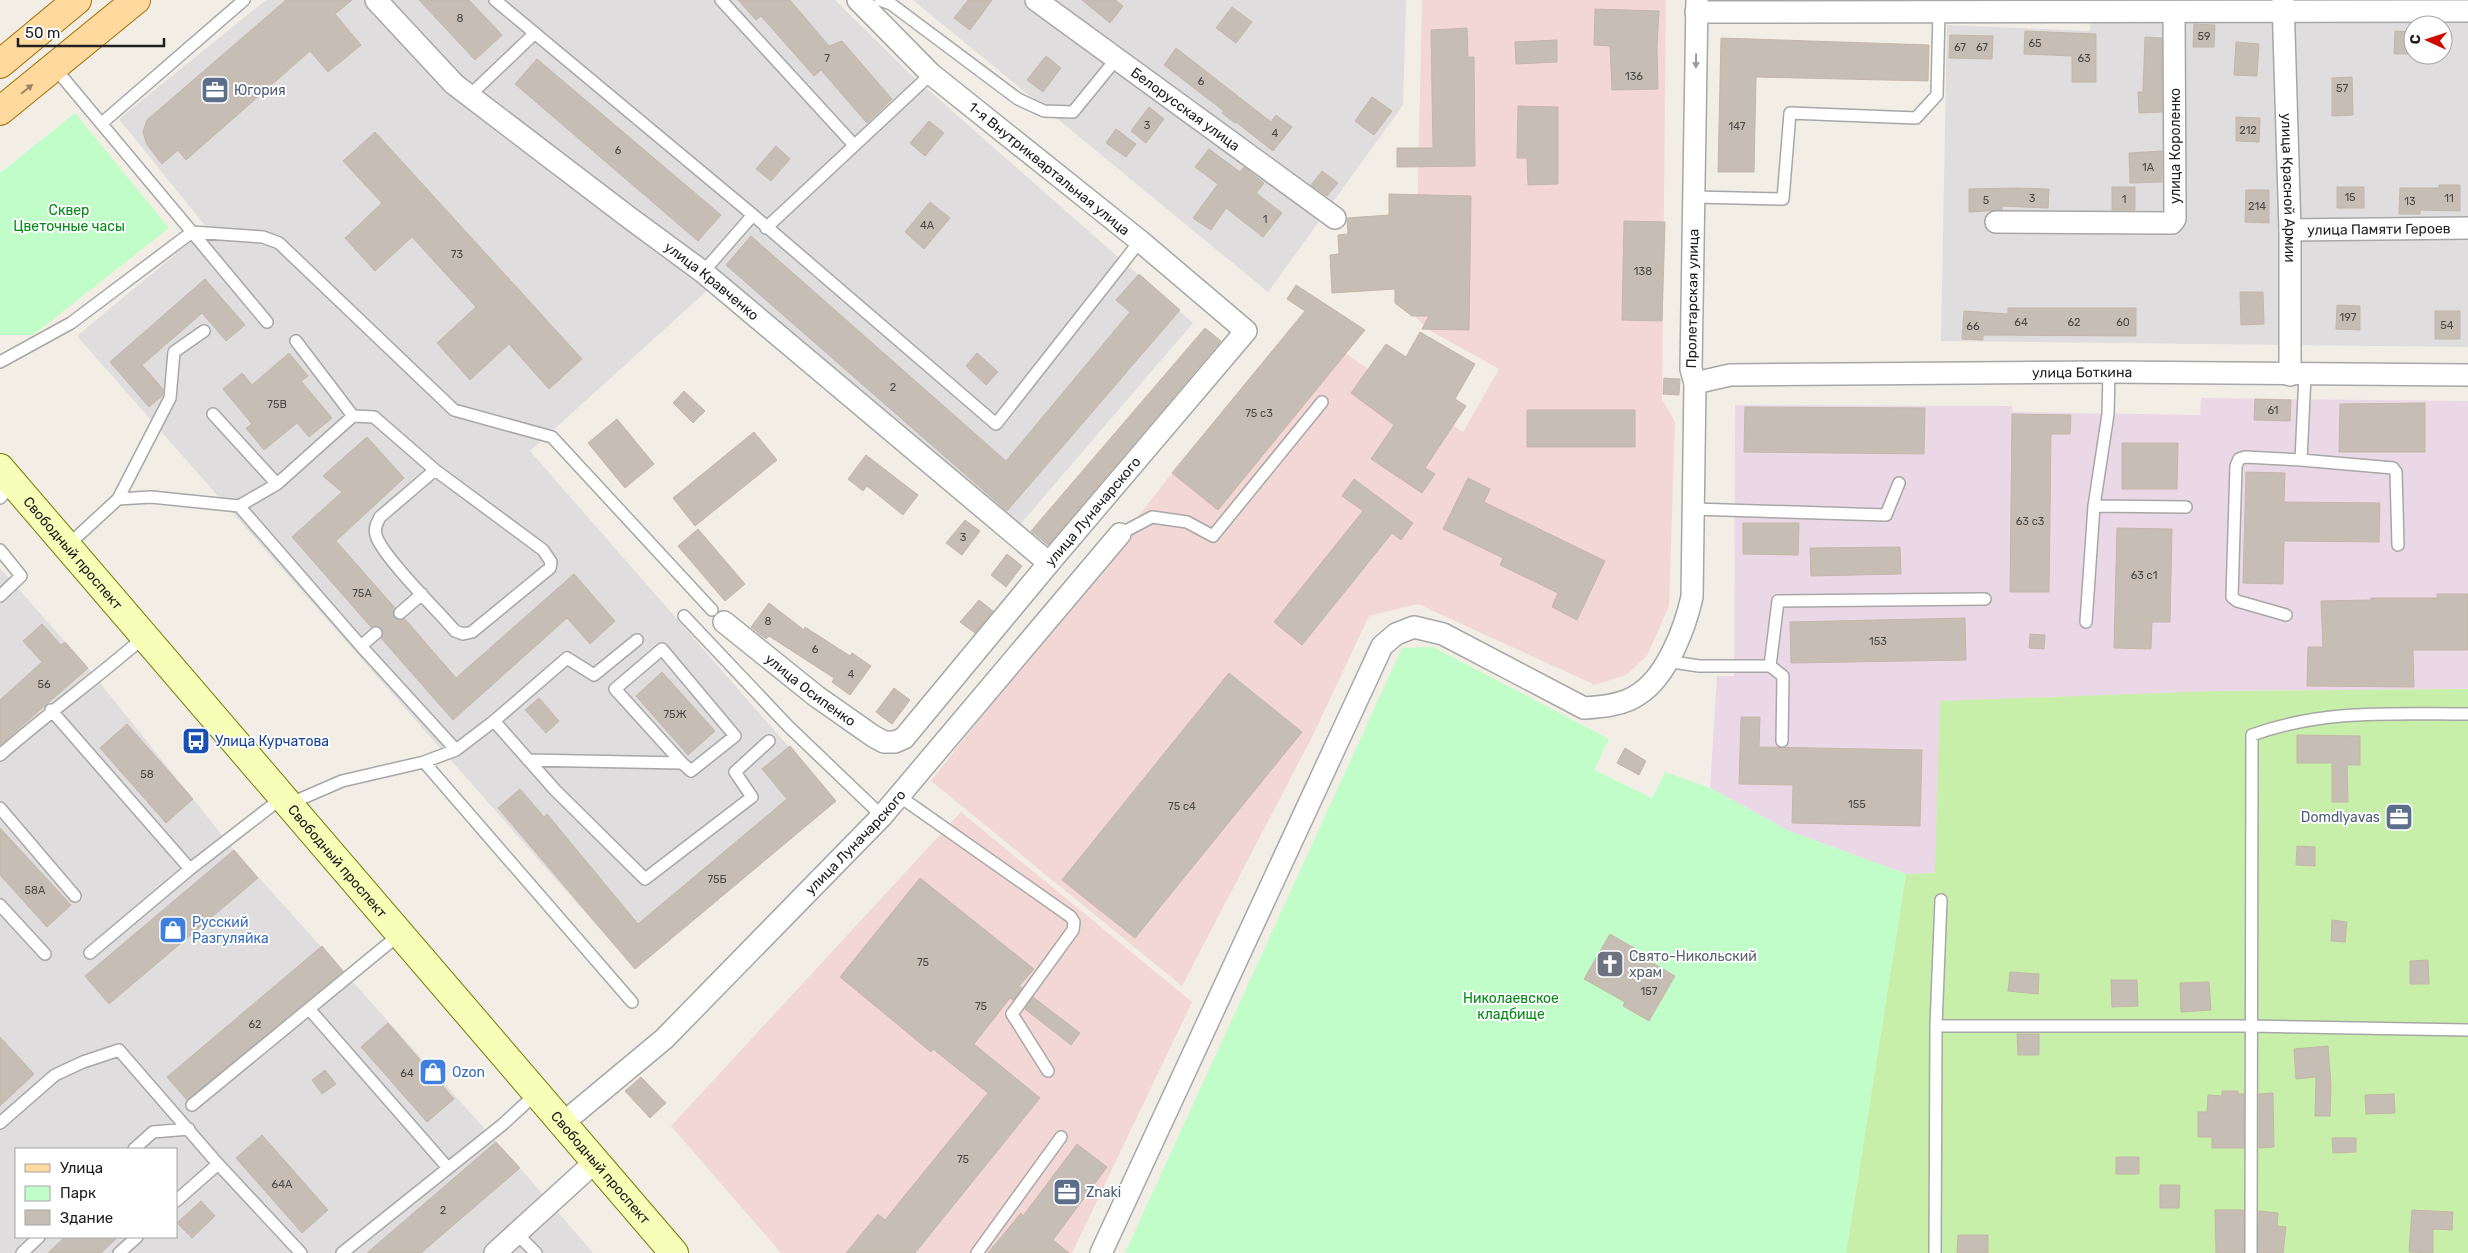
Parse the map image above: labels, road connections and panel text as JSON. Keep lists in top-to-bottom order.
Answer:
{
  "streets": {
    "main road": ["Свободный проспект"],
    "street": [
      "Белорусская улица",
      "улица Короленко",
      "1-я Внутриквартальная улица",
      "улица Красной Армии",
      "улица Памяти Героев",
      "улица Кравченко",
      "Пролетарская улица",
      "улица Боткина",
      "улица Луначарского",
      "улица Осипенко"
    ]
  },
  "crossings": [
    ["1-я Внутриквартальная улица", "улица Луначарского"],
    ["улица Красной Армии", "улица Памяти Героев"],
    ["улица Красной Армии", "улица Боткина"],
    ["улица Кравченко", "улица Луначарского"],
    ["Пролетарская улица", "улица Боткина"],
    ["улица Луначарского", "Свободный проспект"],
    ["улица Луначарского", "улица Осипенко"]
  ],
  "parks": ["Сквер Цветочные часы", "Николаевское кладбище"],
  "places": {
    "office": ["Югория", "Domdlyavas", "Znaki"],
    "bus stop": ["Улица Курчатова"],
    "shop": ["Русский Разгуляйка", "Ozon"],
    "church": ["Свято-Никольский храм"]
  },
  "house_numbers": [
    "8",
    "59",
    "65",
    "67",
    "67",
    "7",
    "63",
    "136",
    "6",
    "57",
    "3",
    "147",
    "212",
    "4",
    "6",
    "1А",
    "15",
    "3",
    "11",
    "1",
    "5",
    "13",
    "214",
    "1",
    "4А",
    "73",
    "138",
    "197",
    "64",
    "62",
    "60",
    "54",
    "66",
    "2",
    "75В",
    "61",
    "75 с3",
    "63 с3",
    "3",
    "63 с1",
    "75А",
    "8",
    "153",
    "6",
    "4",
    "56",
    "75Ж",
    "58",
    "155",
    "75 с4",
    "75Б",
    "58А",
    "75",
    "157",
    "75",
    "62",
    "64",
    "75",
    "64А",
    "2"
  ],
  "legend": ["Улица", "Парк", "Здание"],
  "scale_bar": "50 m",
  "north": "left"
}
